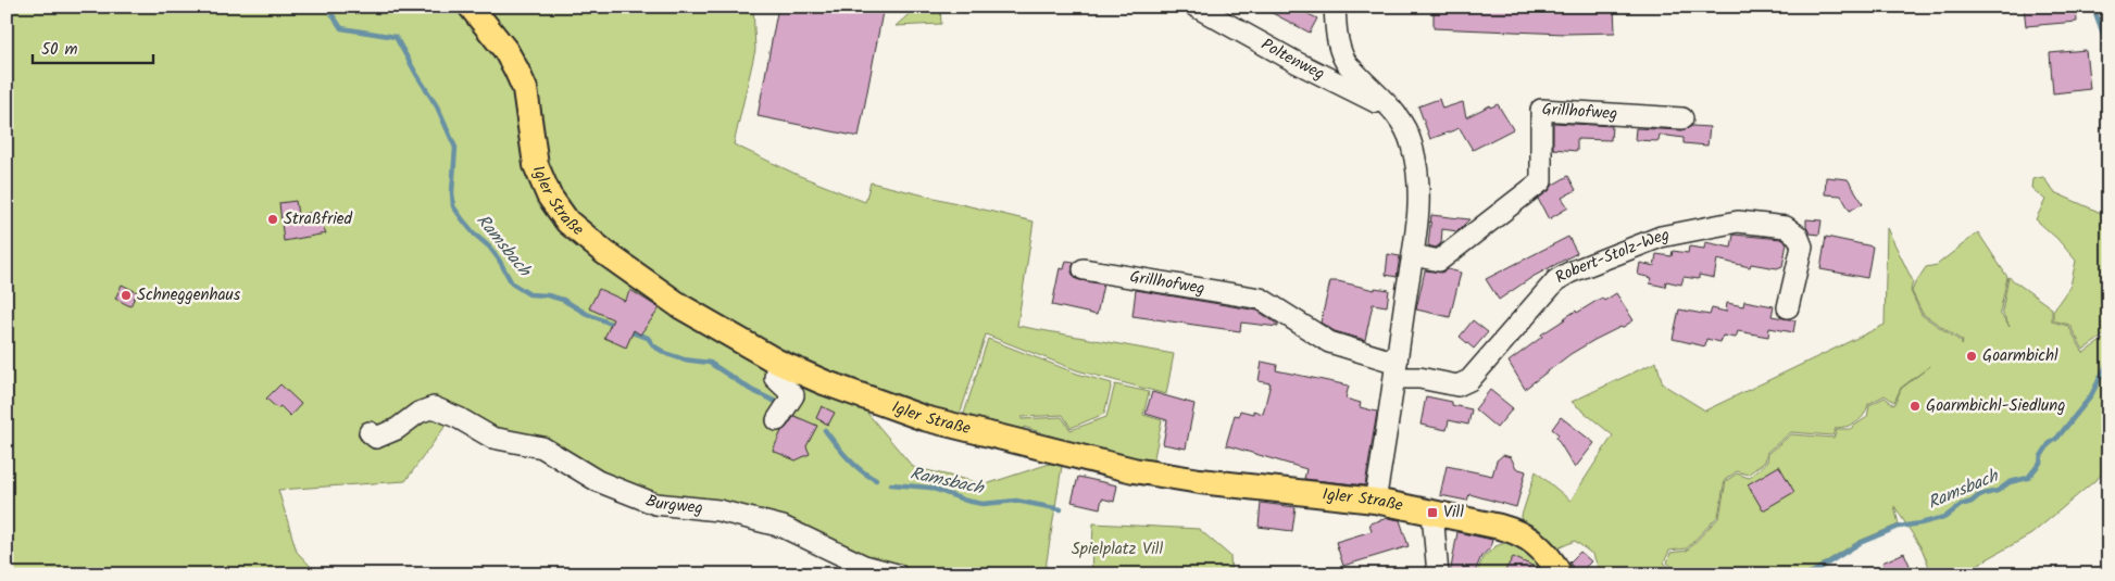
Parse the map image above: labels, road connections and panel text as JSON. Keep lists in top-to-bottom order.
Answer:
{
  "streets": {
    "main road": ["Igler Straße"],
    "street": [
      "Poltenweg",
      "Grillhofweg",
      "Robert-Stolz-Weg",
      "Burgweg"
    ]
  },
  "crossings": [
    ["Grillhofweg", "Robert-Stolz-Weg"]
  ],
  "water": ["Ramsbach"],
  "parks": ["Spielplatz Vill"],
  "places": {
    "other": [
      "Straßfried",
      "Schneggenhaus",
      "Goarmbichl",
      "Goarmbichl-Siedlung"
    ],
    "transit": ["Vill"]
  },
  "scale_bar": "50 m"
}
